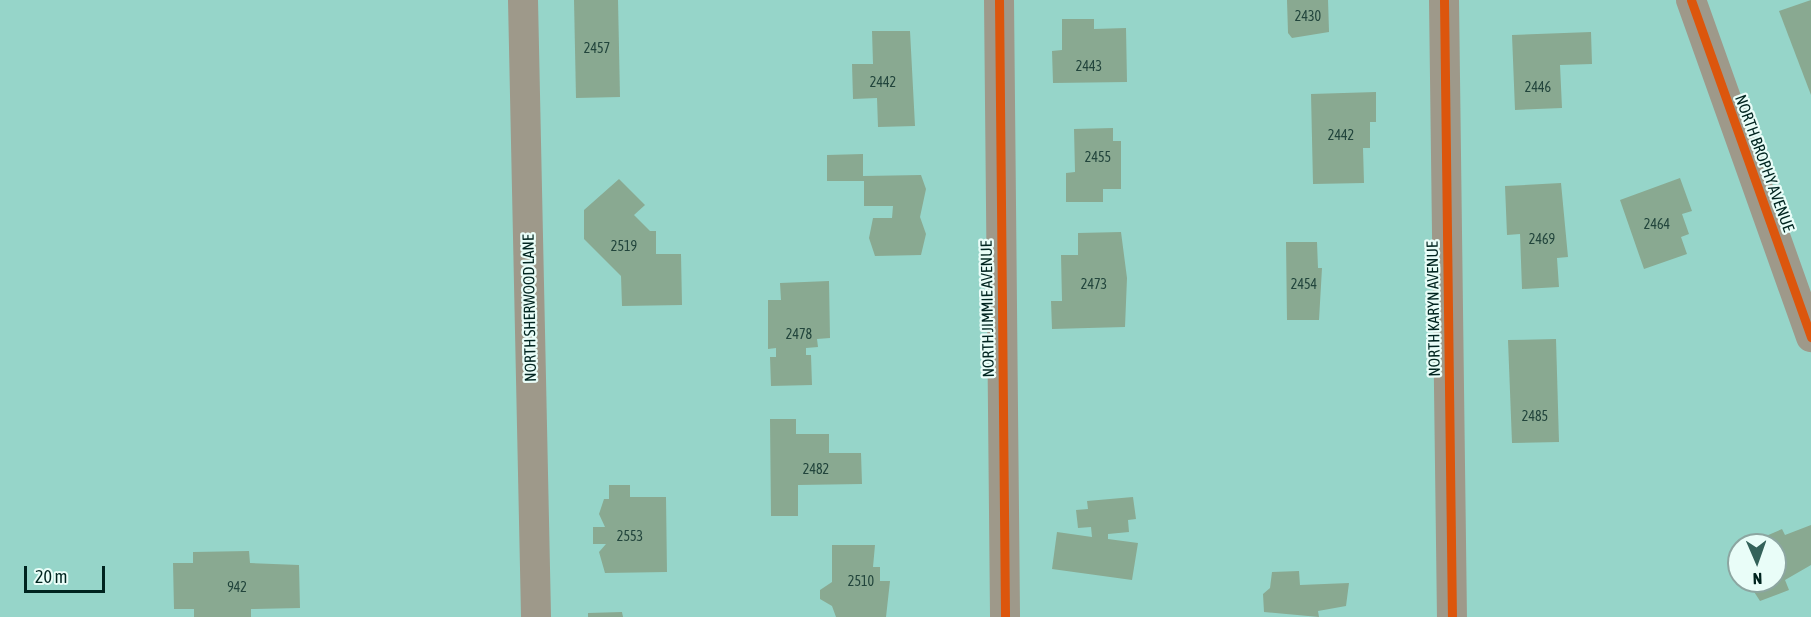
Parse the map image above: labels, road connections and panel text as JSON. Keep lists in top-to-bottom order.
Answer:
{
  "streets": {
    "street": [
      "NORTH BROPHY AVENUE",
      "NORTH SHERWOOD LANE",
      "NORTH JIMMIE AVENUE",
      "NORTH KARYN AVENUE"
    ]
  },
  "house_numbers": [
    "2430",
    "2457",
    "2443",
    "2442",
    "2446",
    "2442",
    "2455",
    "2464",
    "2469",
    "2519",
    "2473",
    "2454",
    "2478",
    "2485",
    "2482",
    "2553",
    "2510",
    "942"
  ],
  "scale_bar": "20 m",
  "north": "bottom"
}
